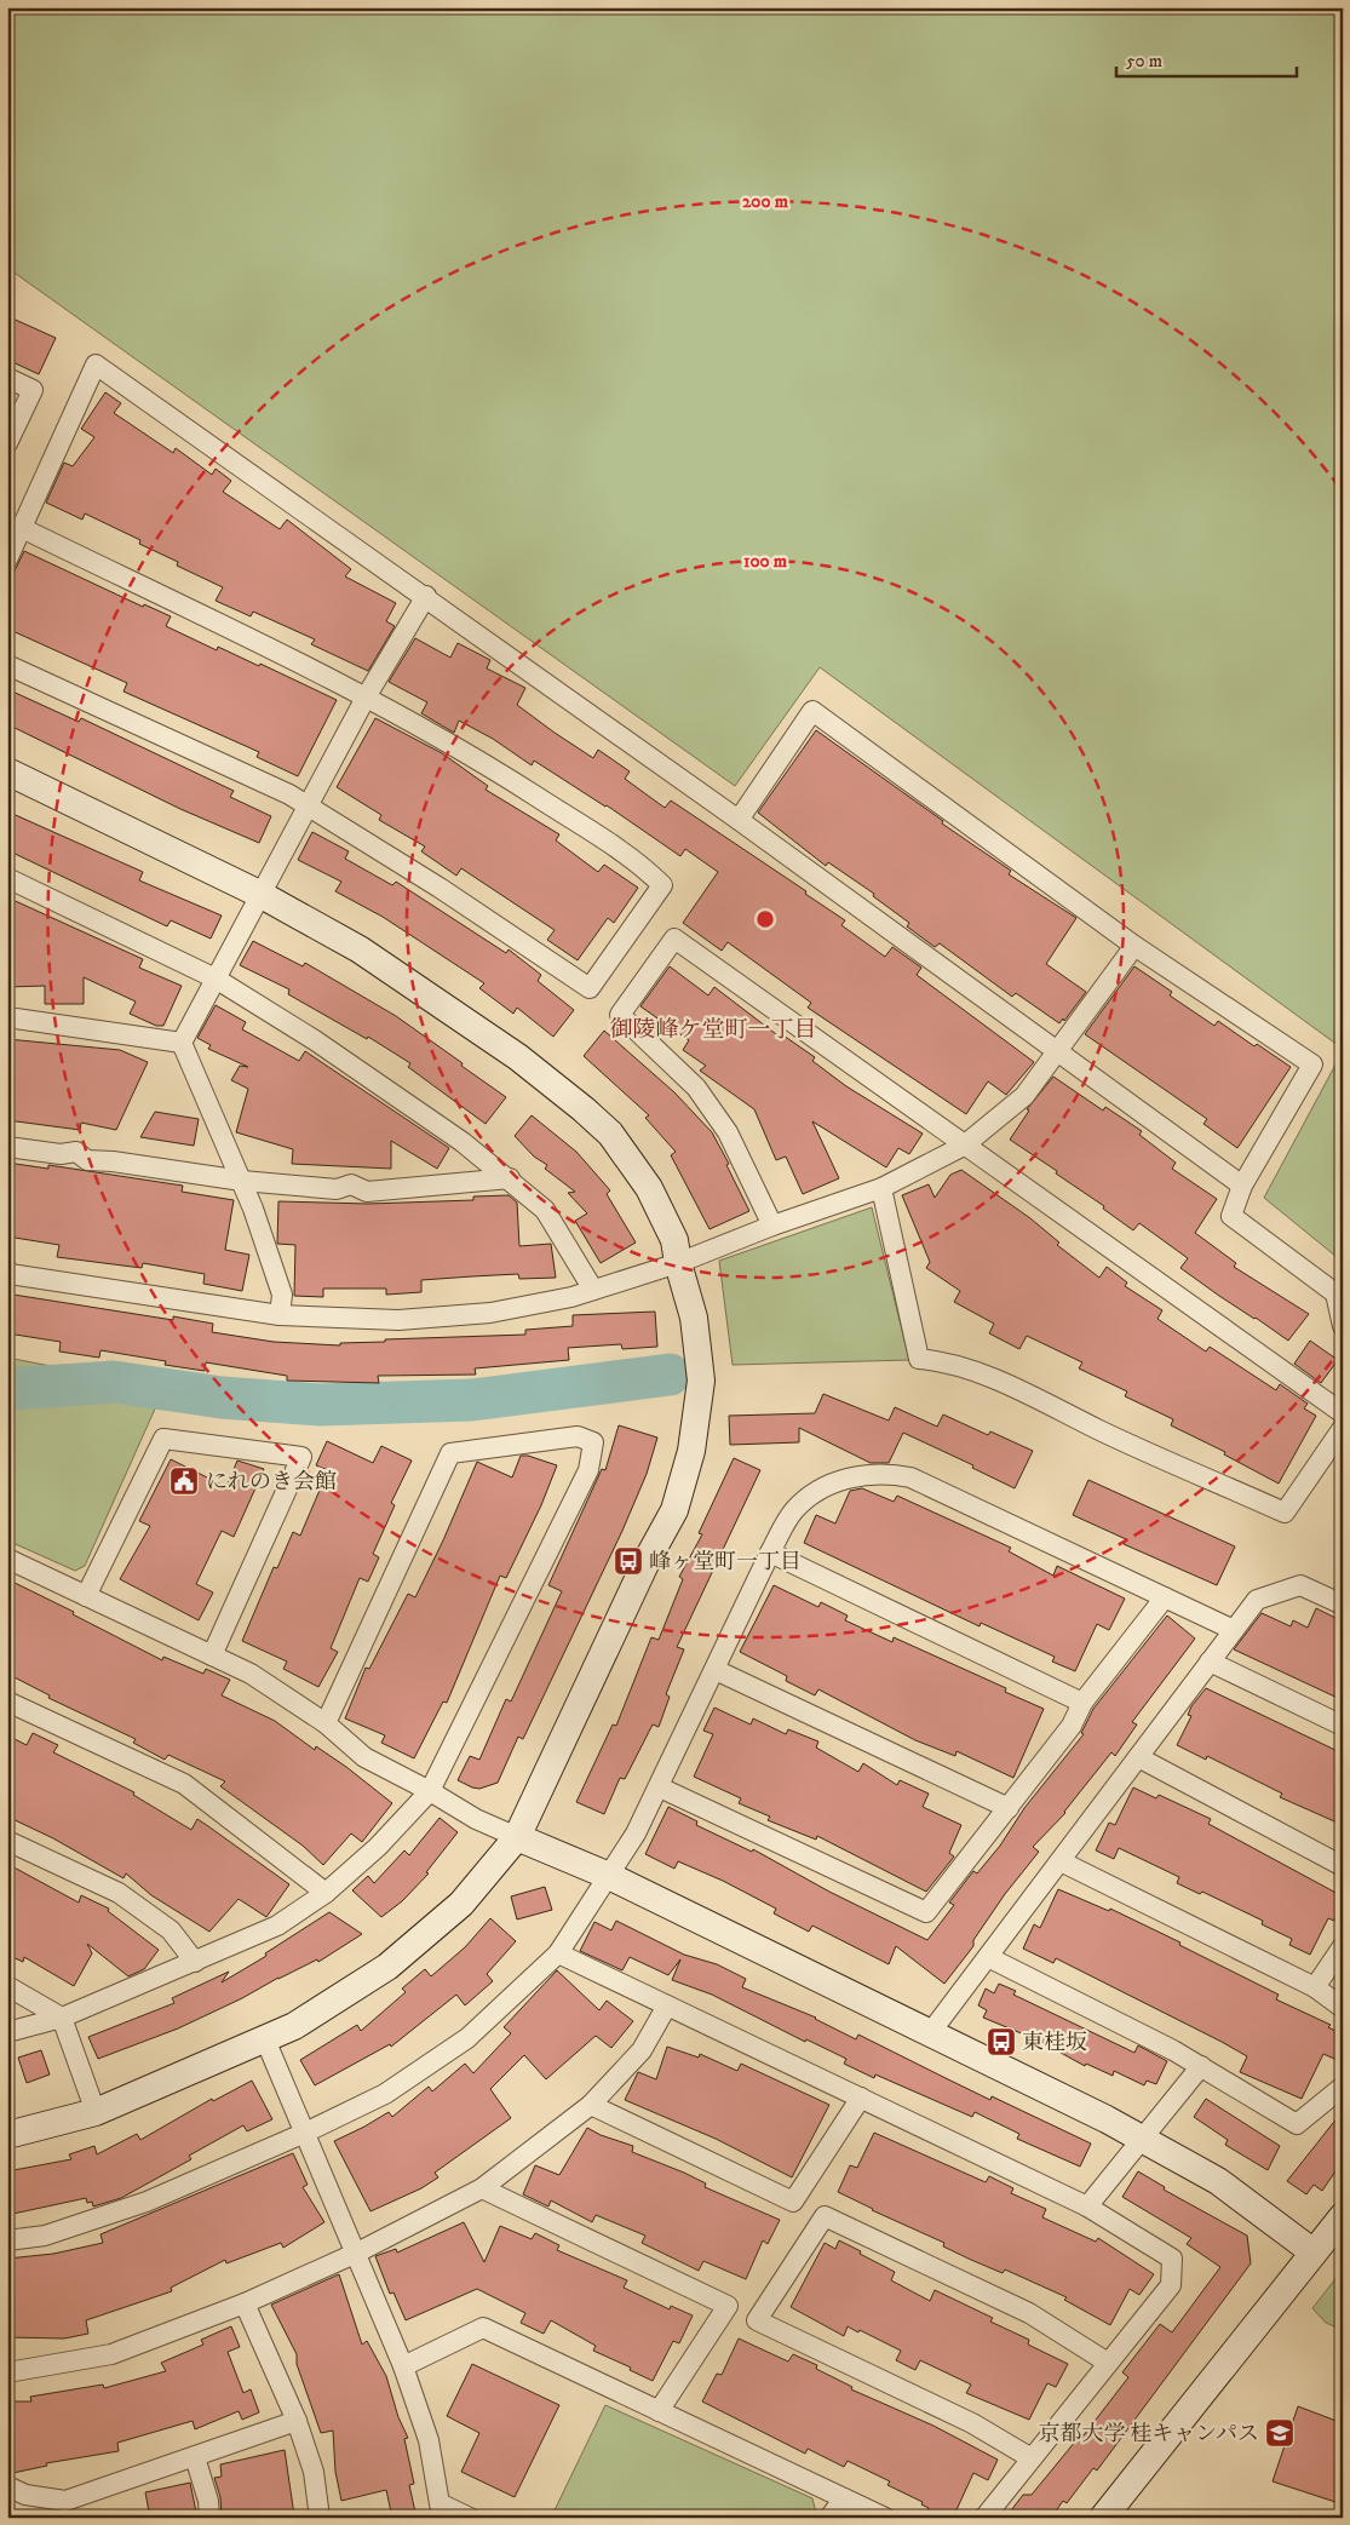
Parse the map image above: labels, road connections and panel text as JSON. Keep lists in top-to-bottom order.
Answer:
{
  "districts": ["御陵峰ケ堂町一丁目"],
  "places": {
    "public building": ["にれのき会館"],
    "bus stop": ["峰ヶ堂町一丁目", "東桂坂"],
    "school or university": ["京都大学 桂キャンパス"]
  },
  "scale_bar": "50 m",
  "rings": ["200 m", "100 m"]
}
